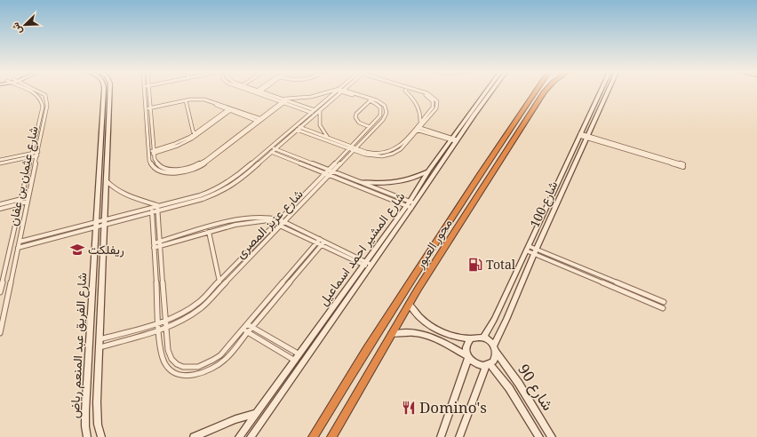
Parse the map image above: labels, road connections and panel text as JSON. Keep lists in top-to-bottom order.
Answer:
{
  "streets": {
    "highway": ["محور العبور"],
    "street": [
      "شارع عثمان بن عفان",
      "شارع 100",
      "شارع عزيز المصرى",
      "شارع المشير احمد اسماعيل",
      "شارع الفريق عبد المنعم رياض",
      "شارع 90"
    ]
  },
  "crossings": [
    ["شارع 100", "شارع 90"],
    ["شارع عزيز المصرى", "شارع الفريق عبد المنعم رياض"]
  ],
  "places": {
    "school or university": ["ريفلكت"],
    "fuel station": ["Total"],
    "restaurant": ["Domino's"]
  },
  "north": "bottom left"
}
